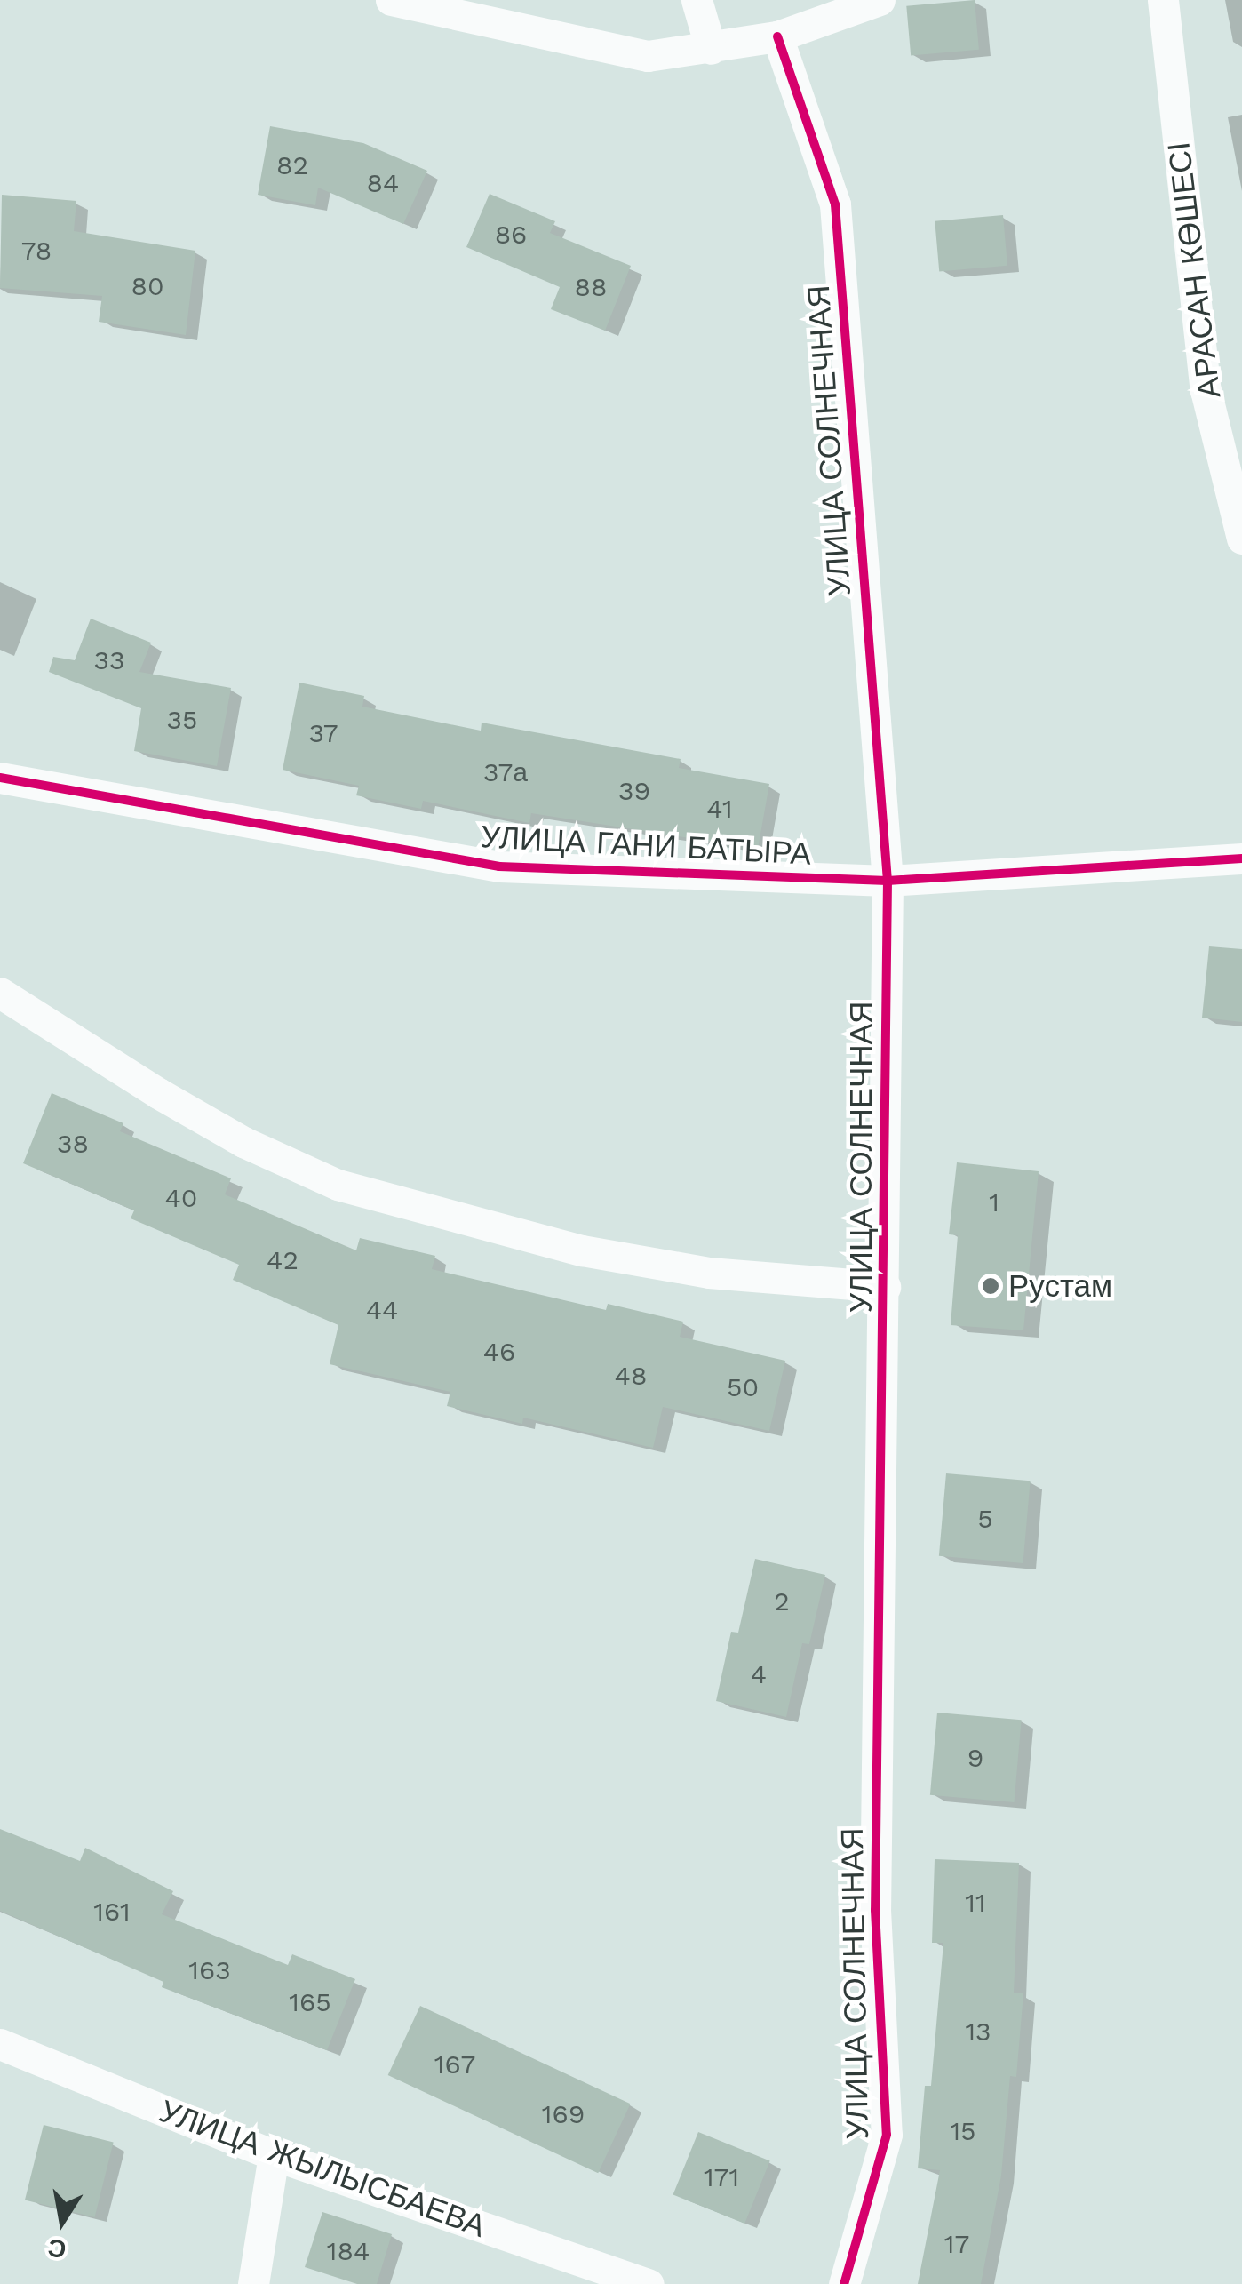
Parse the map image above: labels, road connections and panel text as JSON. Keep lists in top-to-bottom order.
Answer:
{
  "streets": {
    "street": [
      "АРАСАН КӨШЕСІ",
      "УЛИЦА СОЛНЕЧНАЯ",
      "УЛИЦА ГАНИ БАТЫРА",
      "УЛИЦА ЖЫЛЫСБАЕВА"
    ]
  },
  "crossings": [
    ["УЛИЦА СОЛНЕЧНАЯ", "УЛИЦА ГАНИ БАТЫРА"]
  ],
  "places": ["Рустам"],
  "house_numbers": [
    "82",
    "84",
    "86",
    "78",
    "80",
    "88",
    "33",
    "35",
    "37",
    "37а",
    "39",
    "41",
    "38",
    "40",
    "1",
    "42",
    "44",
    "46",
    "48",
    "50",
    "5",
    "2",
    "4",
    "9",
    "11",
    "161",
    "163",
    "165",
    "13",
    "167",
    "169",
    "15",
    "171",
    "17",
    "184"
  ],
  "north": "bottom"
}
